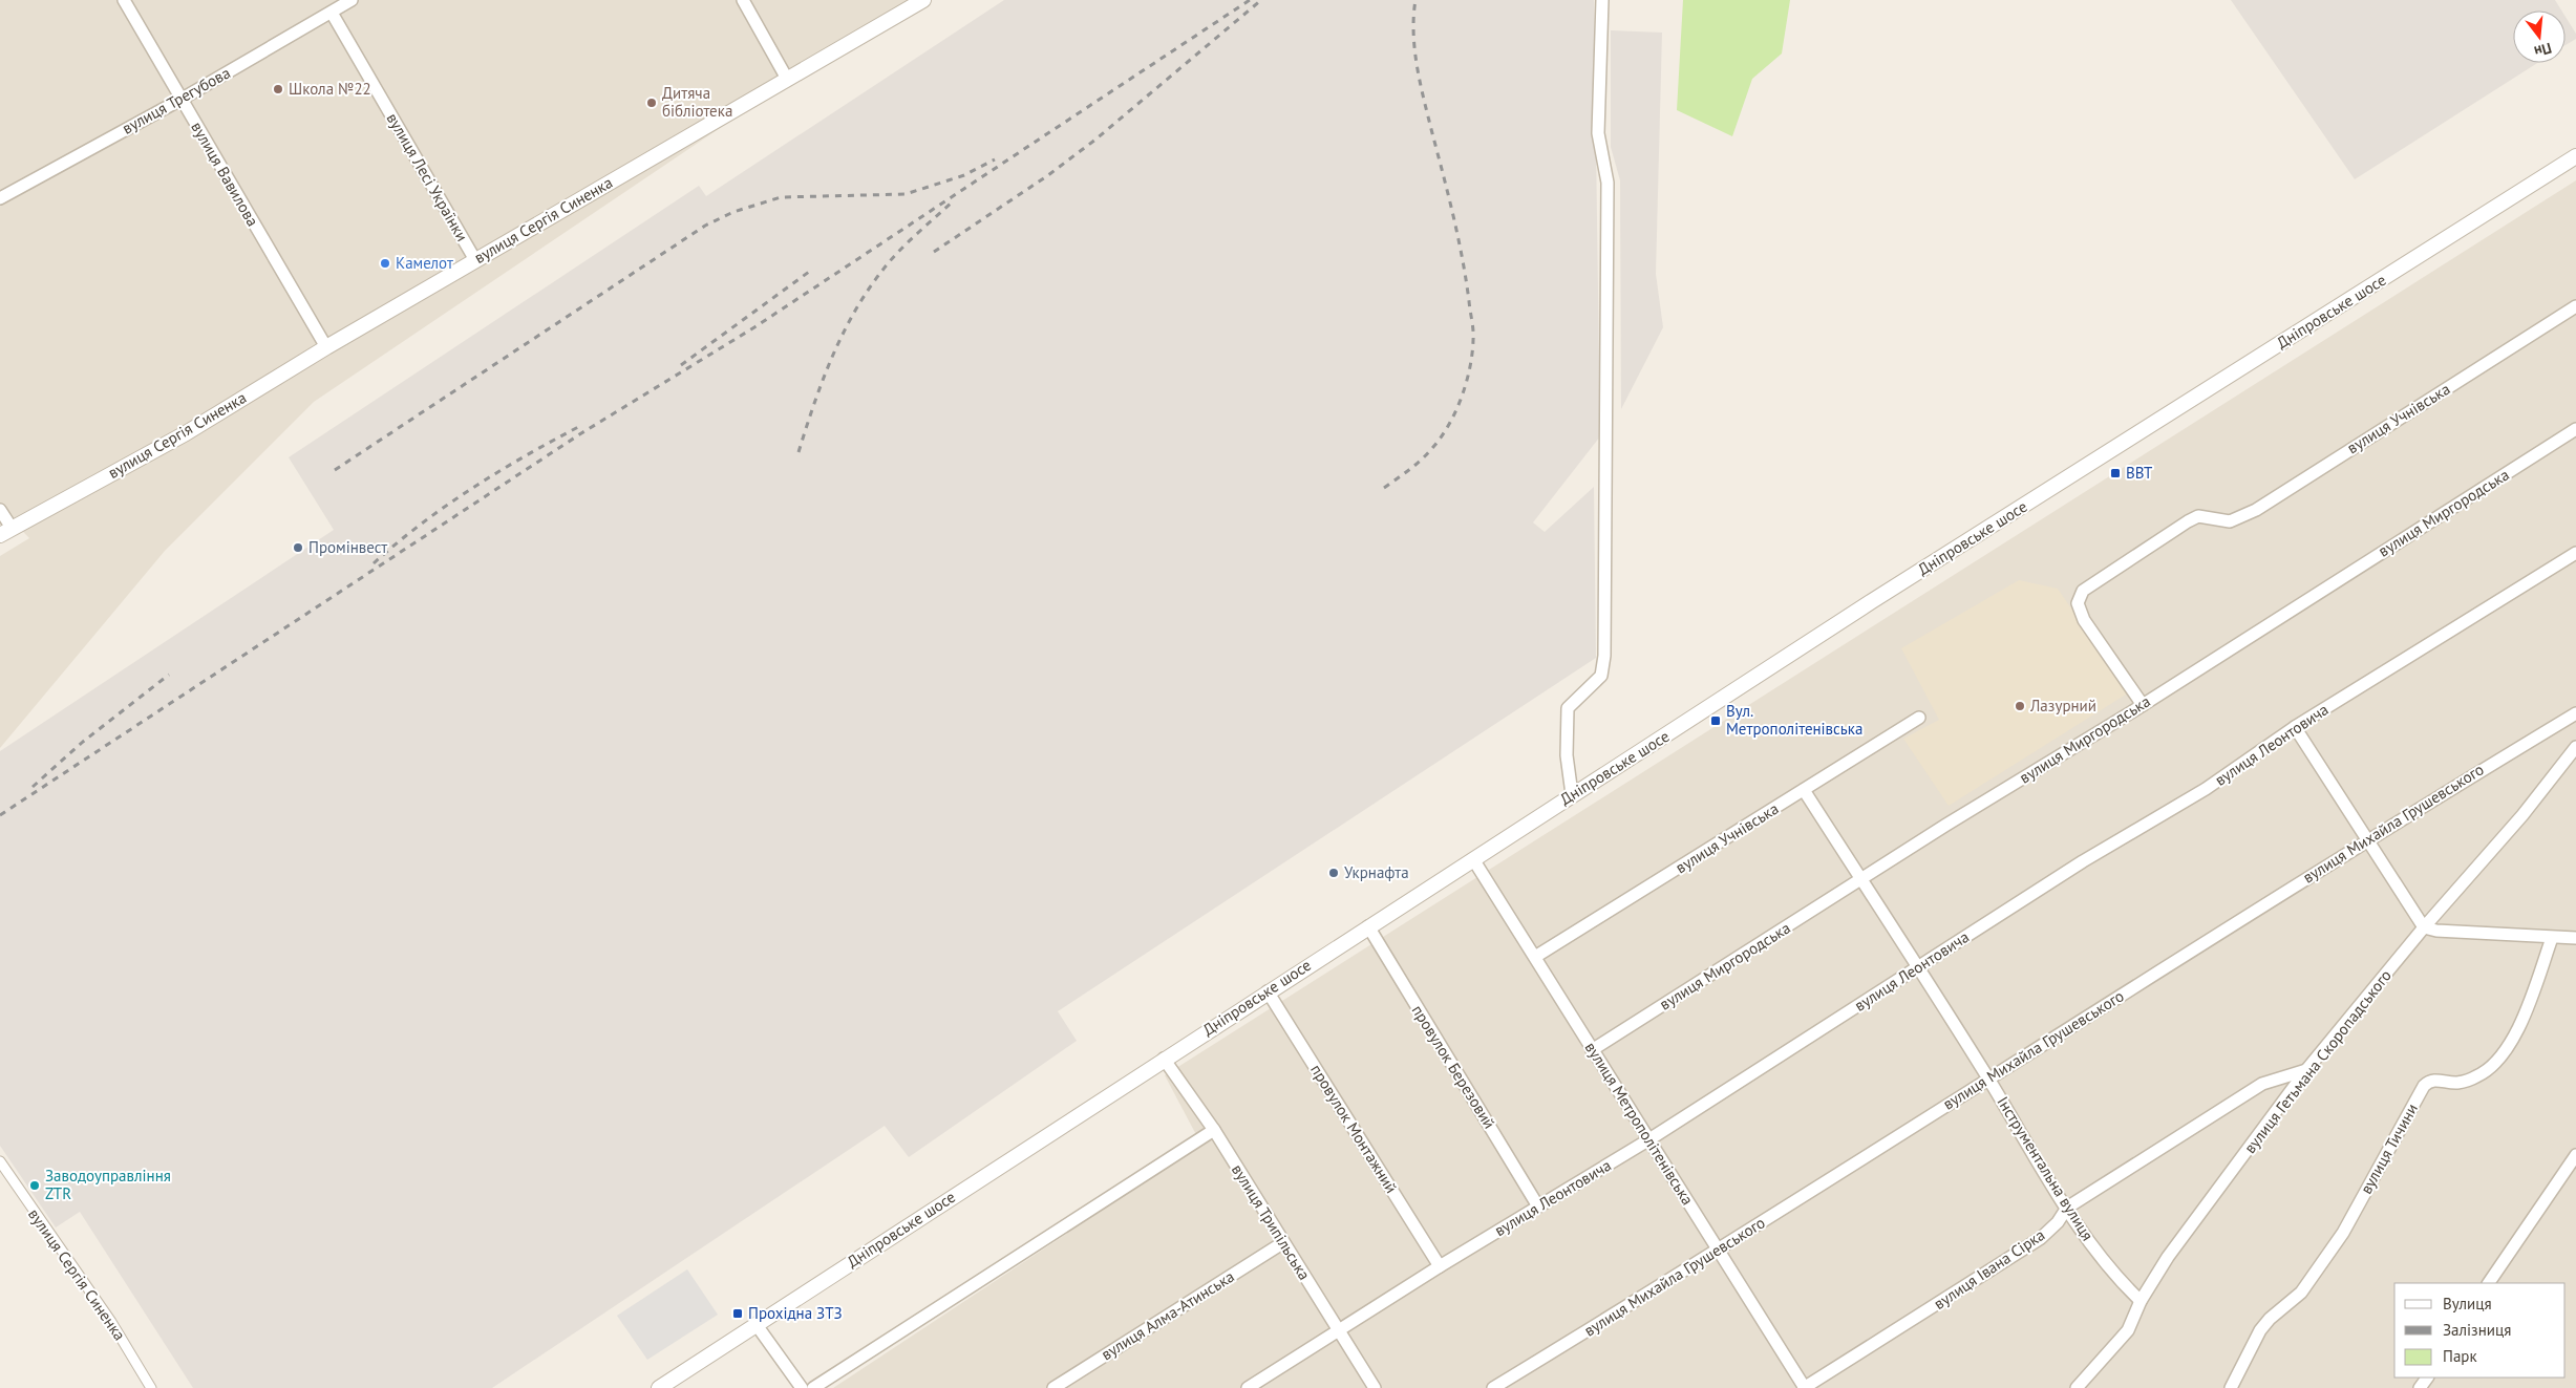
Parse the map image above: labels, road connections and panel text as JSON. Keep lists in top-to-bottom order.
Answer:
{
  "streets": {
    "street": [
      "вулиця Трегубова",
      "вулиця Вавилова",
      "вулиця Лесі Українки",
      "вулиця Сергія Синенка",
      "Дніпровське шосе",
      "вулиця Учнівська",
      "вулиця Миргородська",
      "вулиця Леонтовича",
      "вулиця Михайла Грушевського",
      "вулиця Гетьмана Скоропадського",
      "провулок Березовий",
      "вулиця Метрополітенівська",
      "провулок Монтажний",
      "вулиця Тичини",
      "Інструментальна вулиця",
      "вулиця Трипільська",
      "вулиця Івана Сірка",
      "вулиця Алма-Атинська"
    ]
  },
  "crossings": [
    ["вулиця Трегубова", "вулиця Вавилова"],
    ["вулиця Трегубова", "вулиця Лесі Українки"],
    ["вулиця Вавилова", "вулиця Сергія Синенка"],
    ["вулиця Лесі Українки", "вулиця Сергія Синенка"],
    ["Дніпровське шосе", "провулок Березовий"],
    ["Дніпровське шосе", "вулиця Метрополітенівська"],
    ["Дніпровське шосе", "провулок Монтажний"],
    ["Дніпровське шосе", "вулиця Трипільська"],
    ["вулиця Учнівська", "вулиця Миргородська"],
    ["вулиця Учнівська", "вулиця Метрополітенівська"],
    ["вулиця Учнівська", "Інструментальна вулиця"],
    ["вулиця Миргородська", "вулиця Метрополітенівська"],
    ["вулиця Миргородська", "Інструментальна вулиця"],
    ["вулиця Леонтовича", "провулок Березовий"],
    ["вулиця Леонтовича", "вулиця Метрополітенівська"],
    ["вулиця Леонтовича", "провулок Монтажний"],
    ["вулиця Леонтовича", "Інструментальна вулиця"],
    ["вулиця Леонтовича", "вулиця Трипільська"],
    ["вулиця Михайла Грушевського", "вулиця Метрополітенівська"],
    ["вулиця Михайла Грушевського", "Інструментальна вулиця"],
    ["вулиця Гетьмана Скоропадського", "Інструментальна вулиця"],
    ["вулиця Гетьмана Скоропадського", "вулиця Івана Сірка"],
    ["вулиця Метрополітенівська", "вулиця Івана Сірка"],
    ["Інструментальна вулиця", "вулиця Івана Сірка"],
    ["вулиця Трипільська", "вулиця Алма-Атинська"]
  ],
  "places": {
    "other": [
      "Школа №22",
      "Дитяча бібліотека",
      "Камелот",
      "Промінвест",
      "Лазурний",
      "Укрнафта",
      "Заводоуправління ZTR"
    ],
    "transit": ["ВВТ", "Вул. Метрополітенівська", "Прохідна ЗТЗ"]
  },
  "legend": ["Вулиця", "Залізниця", "Парк"],
  "north": "bottom"
}
